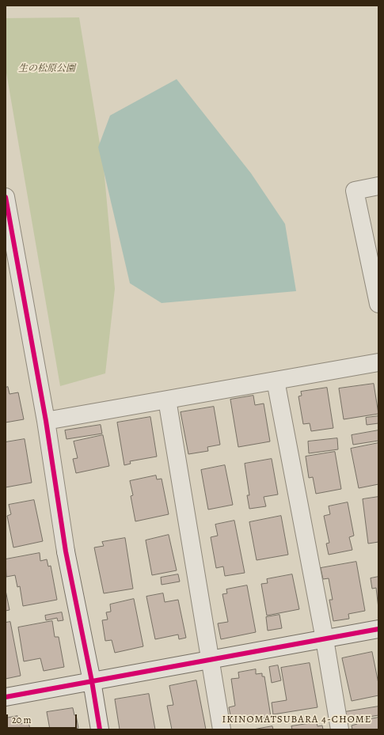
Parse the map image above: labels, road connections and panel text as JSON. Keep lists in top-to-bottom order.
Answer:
{
  "districts": ["IKINOMATSUBARA 4-CHOME"],
  "parks": ["生の松原公園"],
  "scale_bar": "20 m"
}
